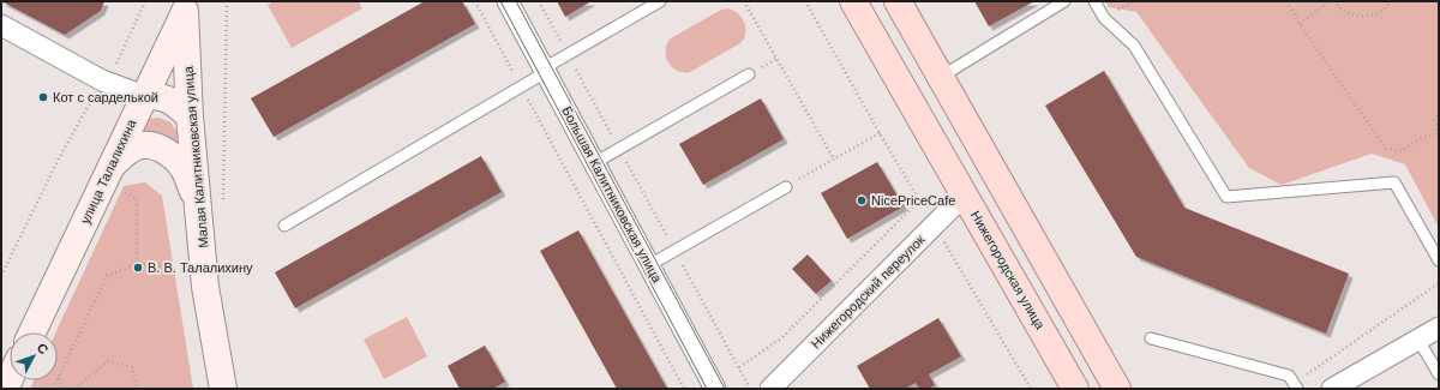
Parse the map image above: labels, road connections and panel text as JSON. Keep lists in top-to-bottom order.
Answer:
{
  "streets": {
    "main road": ["Нижегородская улица"],
    "street": [
      "Малая Калитниковская улица",
      "улица Талалихина",
      "Большая Калитниковская улица",
      "Нижегородский переулок"
    ]
  },
  "crossings": [
    ["Малая Калитниковская улица", "улица Талалихина"],
    ["Нижегородская улица", "Нижегородский переулок"]
  ],
  "places": ["Кот с сарделькой", "NicePriceCafe", "В. В. Талалихину"],
  "north": "top right"
}
